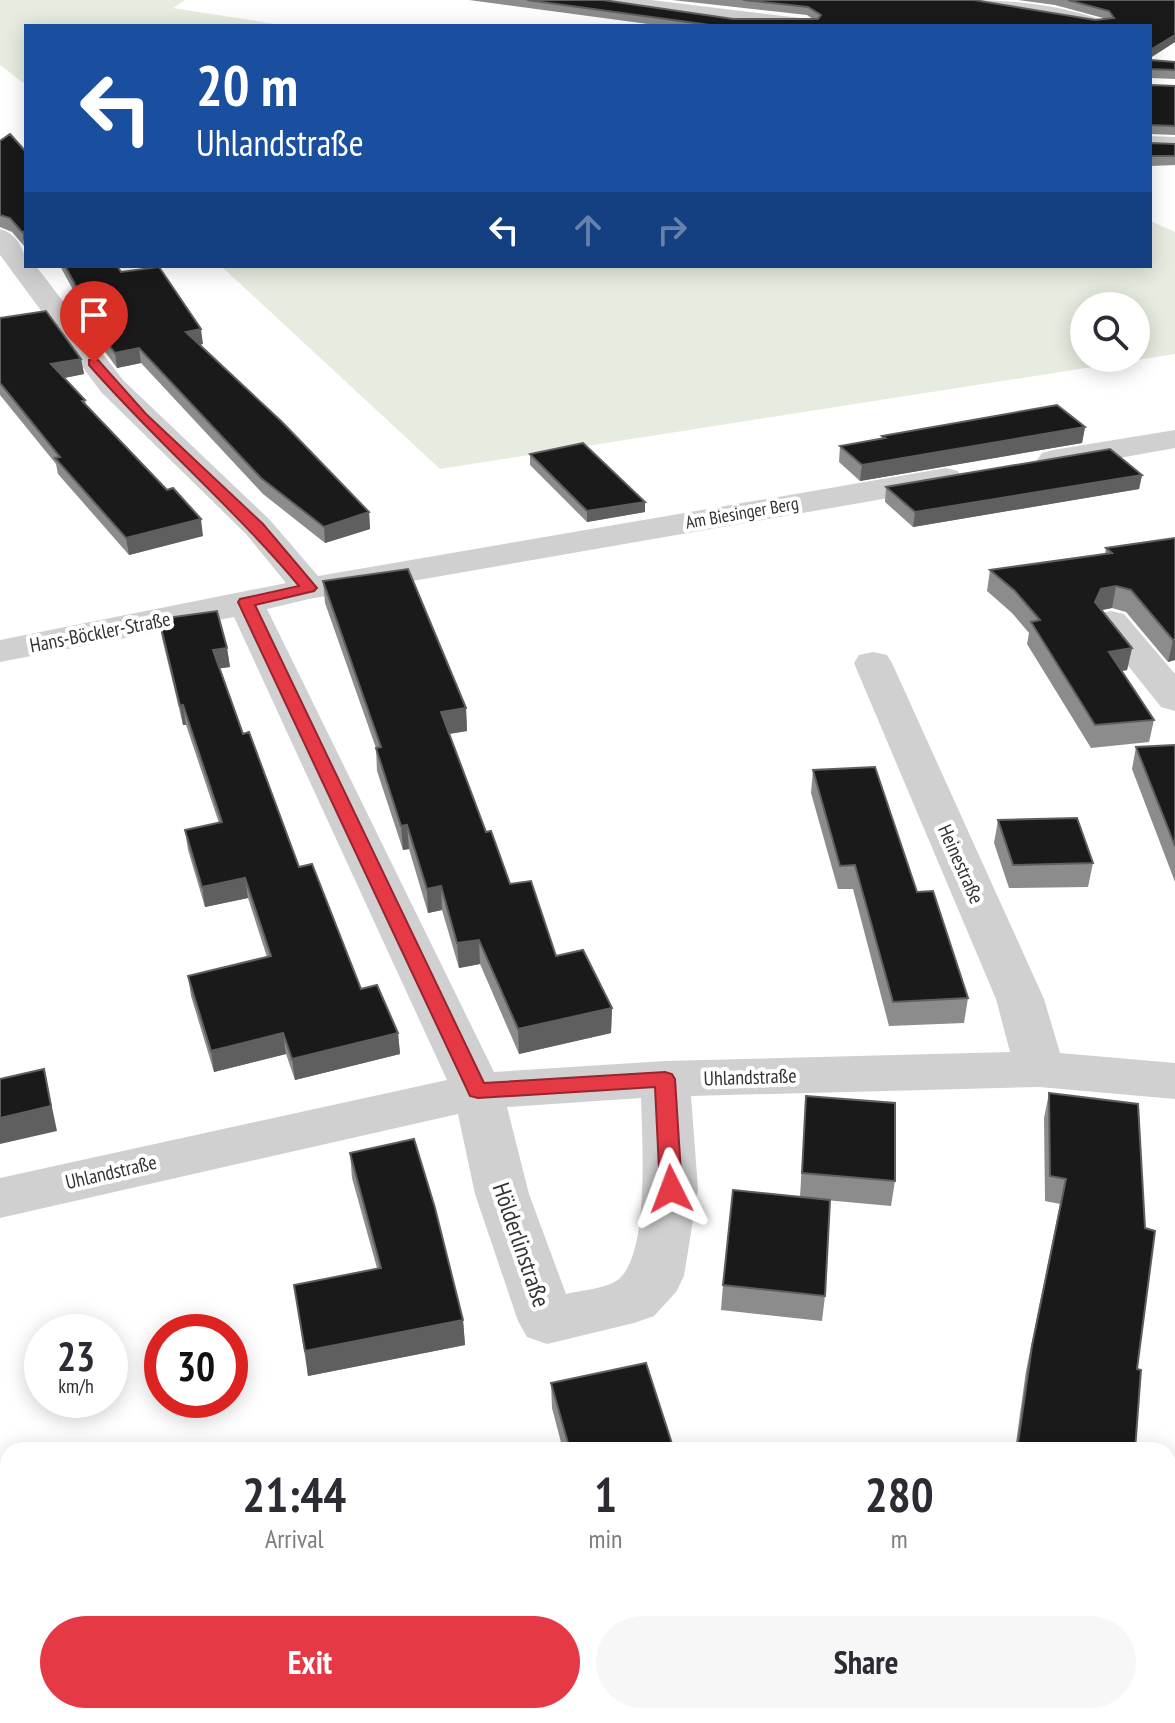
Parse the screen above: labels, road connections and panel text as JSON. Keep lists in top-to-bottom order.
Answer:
{
  "streets": {
    "street": [
      "Am Biesinger Berg",
      "Hans-Böckler-Straße",
      "Heinestraße",
      "Uhlandstraße",
      "Hölderlinstraße"
    ]
  },
  "crossings": [
    ["Am Biesinger Berg", "Hans-Böckler-Straße"],
    ["Heinestraße", "Uhlandstraße"],
    ["Uhlandstraße", "Hölderlinstraße"]
  ],
  "page": {
    "turn": ["20 m", "Uhlandstraße"],
    "speed": "23 km/h",
    "limit": "30",
    "eta": [
      "21:44",
      "Arrival",
      "1",
      "min",
      "280",
      "m"
    ],
    "buttons": ["Exit", "Share"]
  }
}
